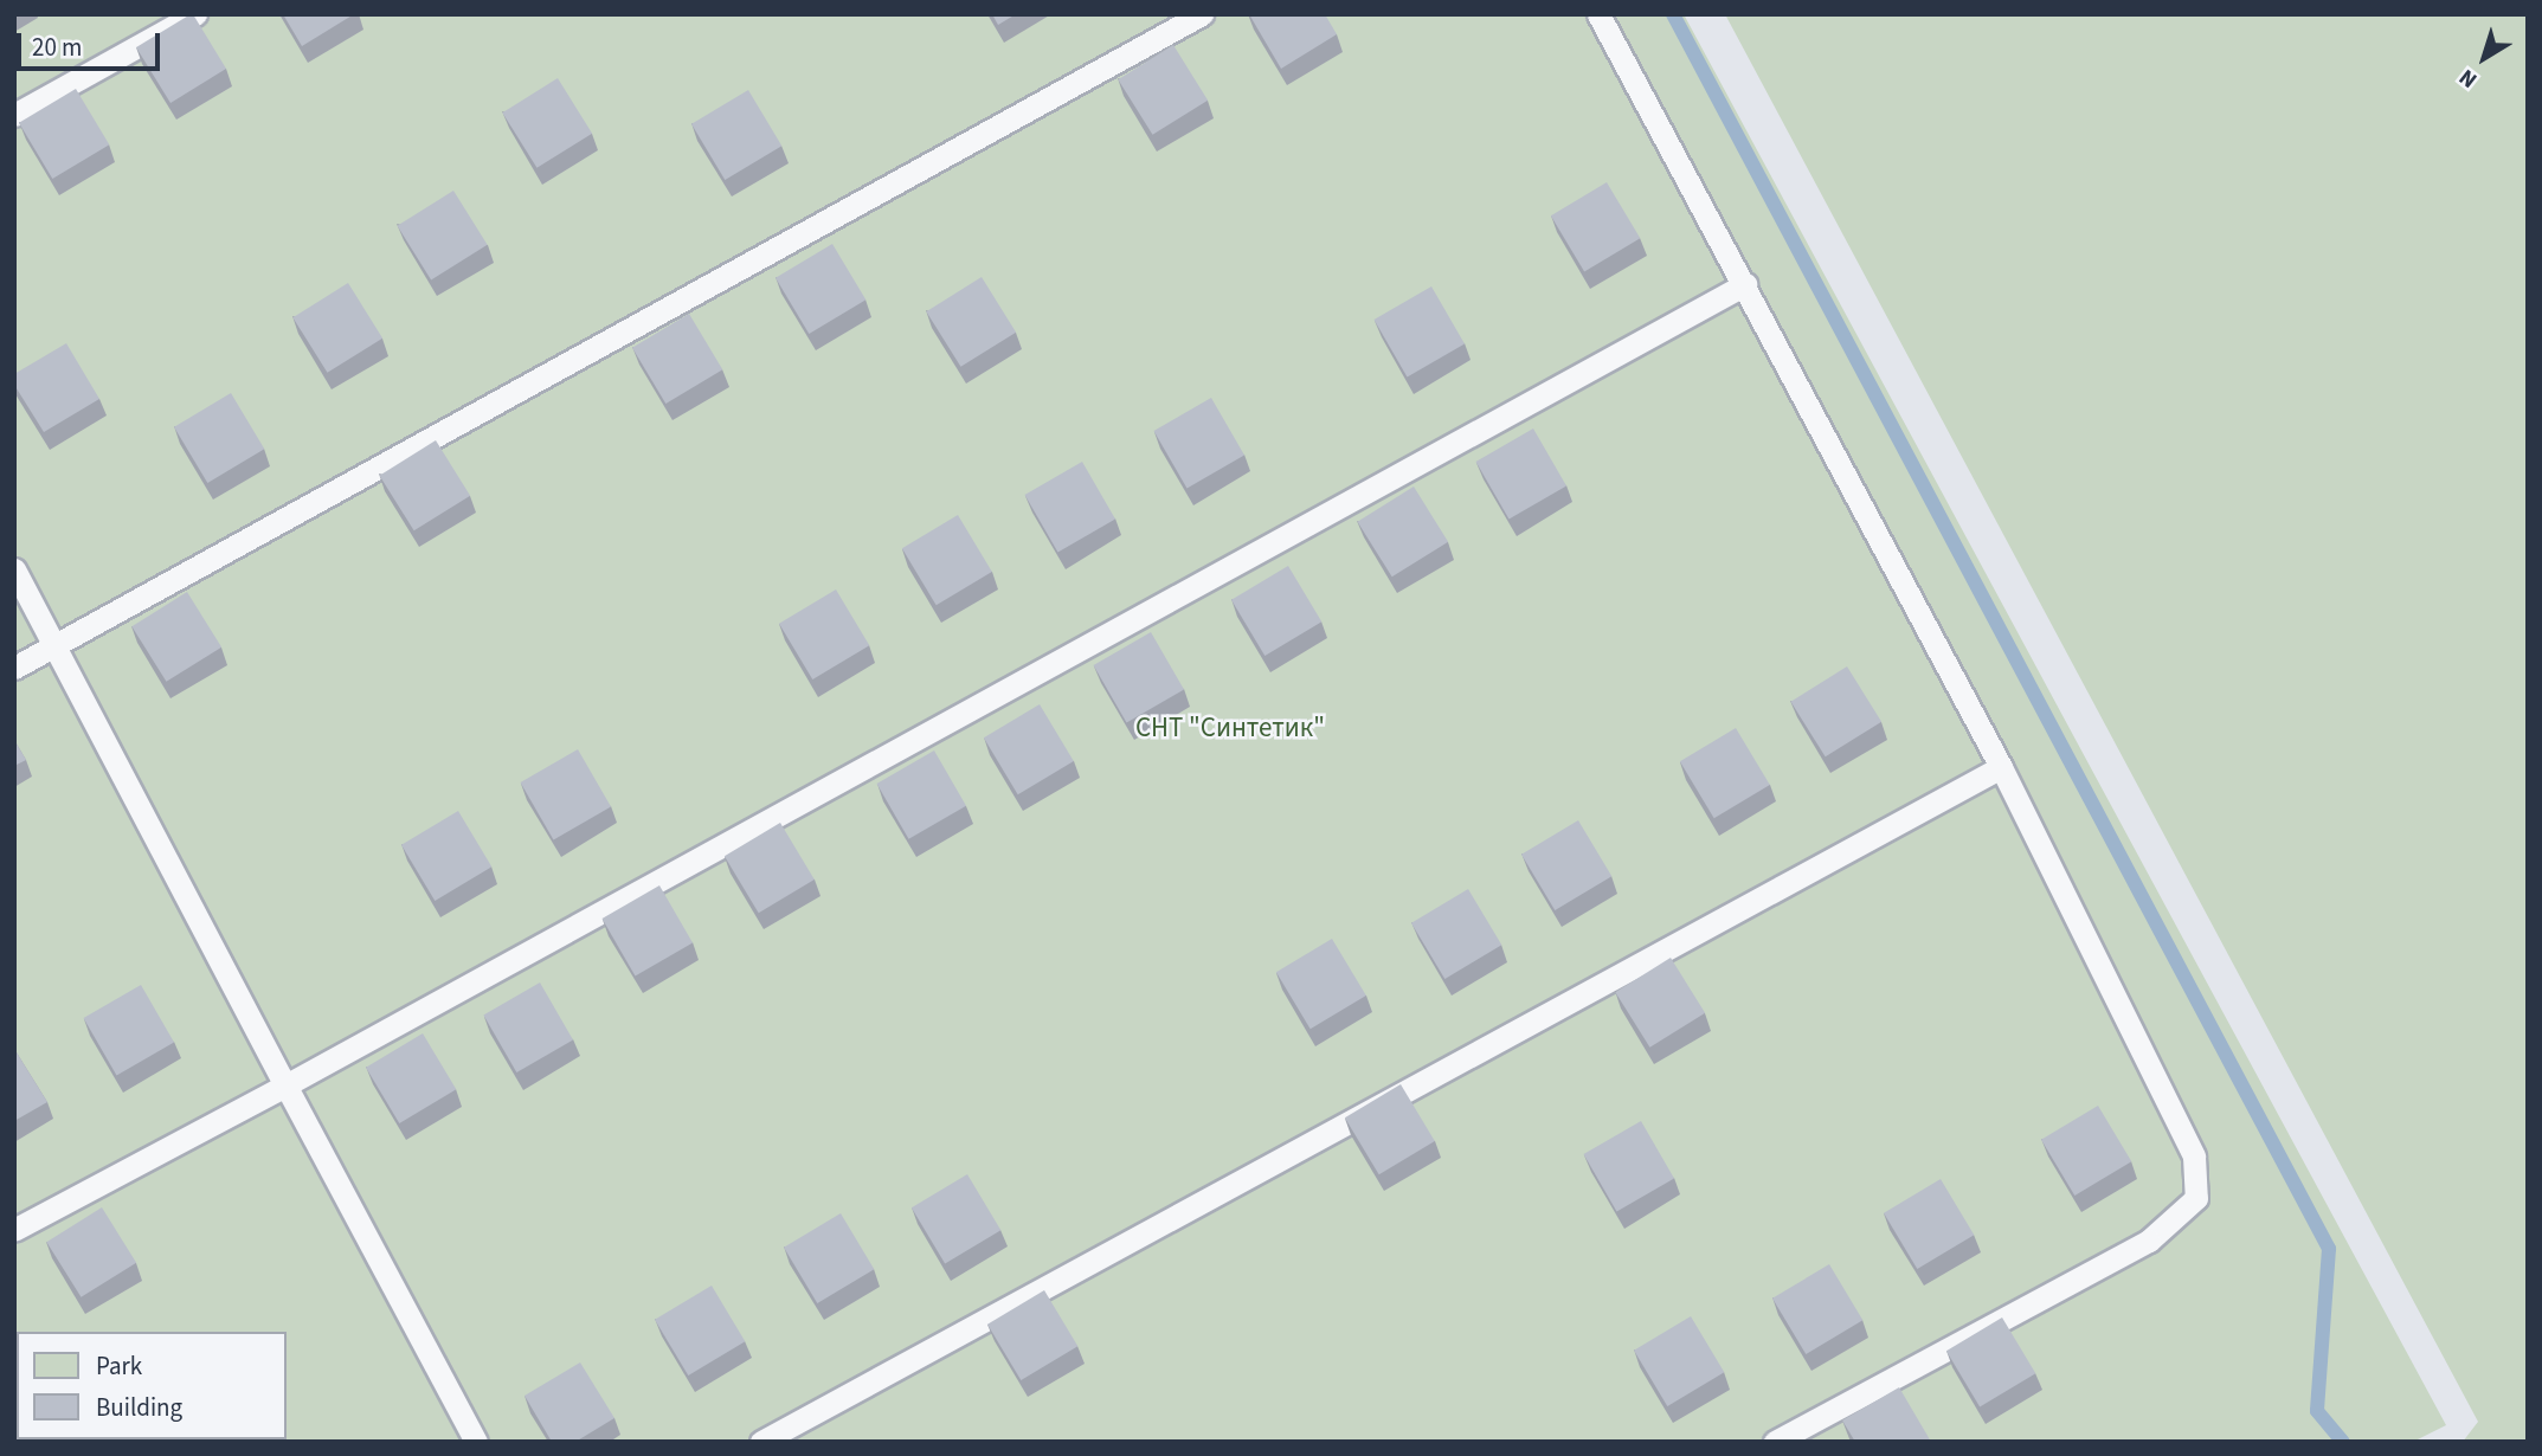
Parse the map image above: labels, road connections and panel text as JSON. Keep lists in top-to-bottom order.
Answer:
{
  "parks": ["СНТ \"Синтетик\""],
  "legend": ["Park", "Building"],
  "scale_bar": "20 m",
  "north": "bottom left"
}
